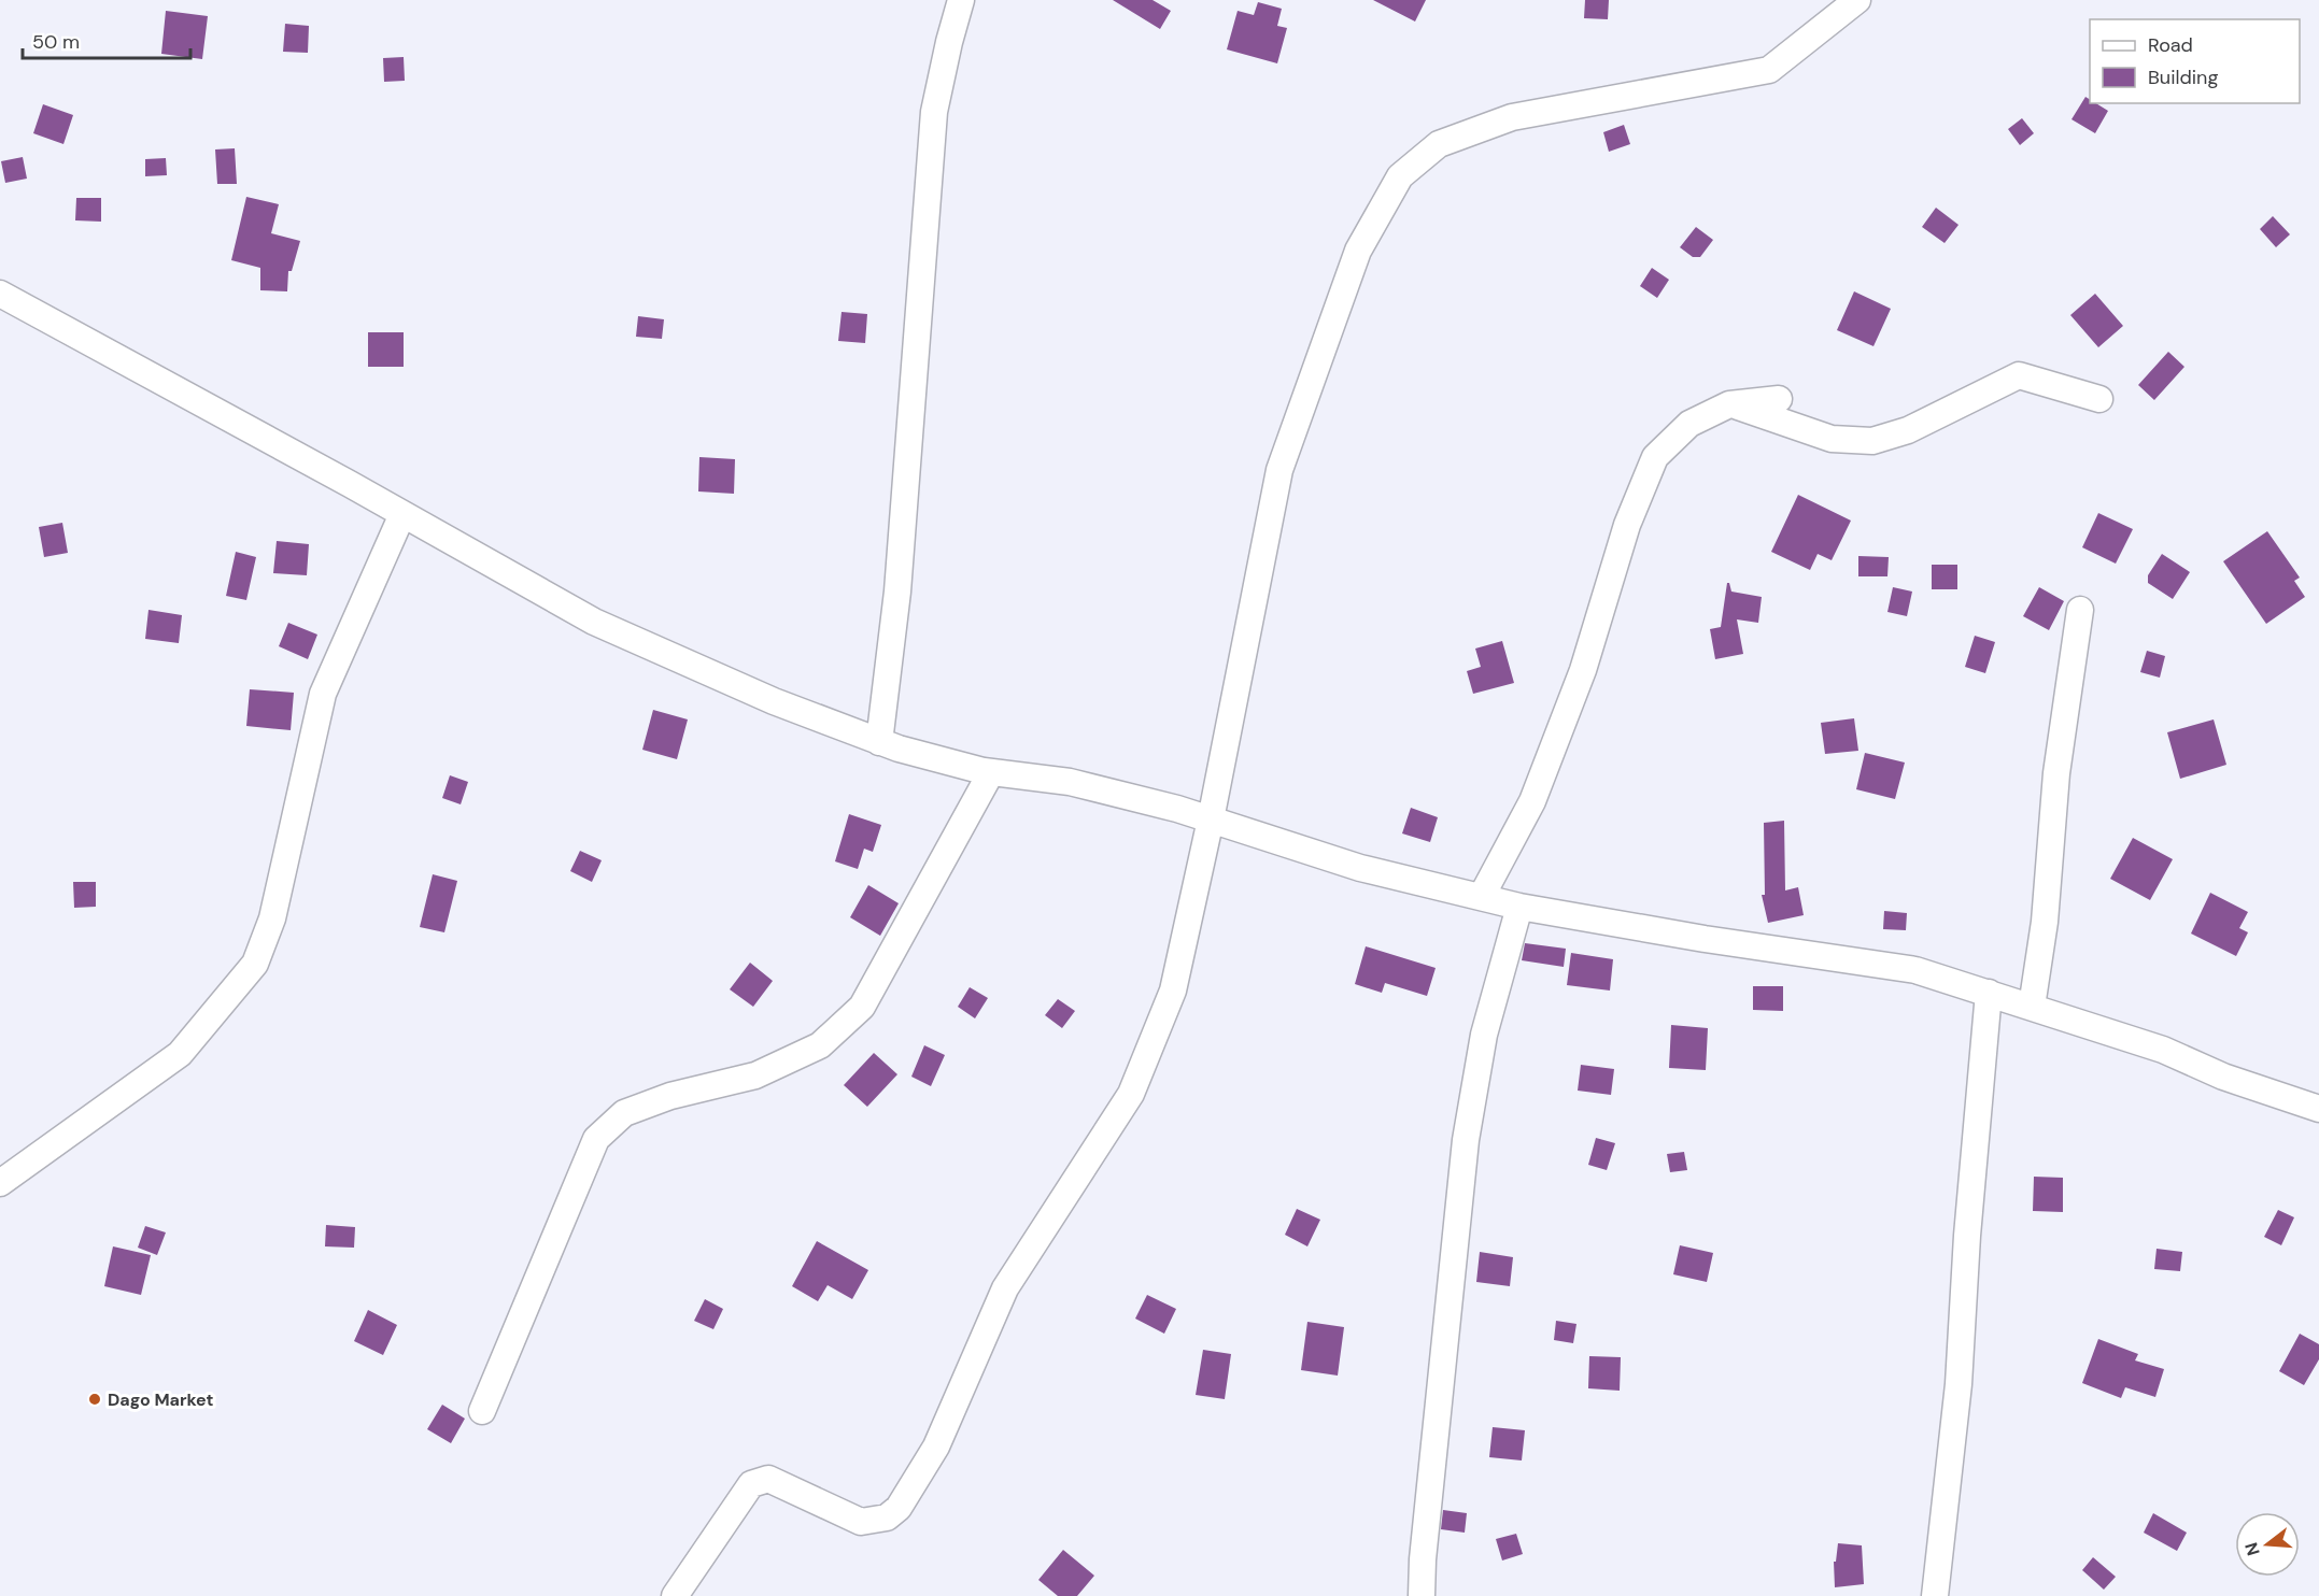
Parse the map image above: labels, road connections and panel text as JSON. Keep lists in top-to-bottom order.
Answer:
{
  "places": ["Dago Market"],
  "legend": ["Road", "Building"],
  "scale_bar": "50 m",
  "north": "left"
}
